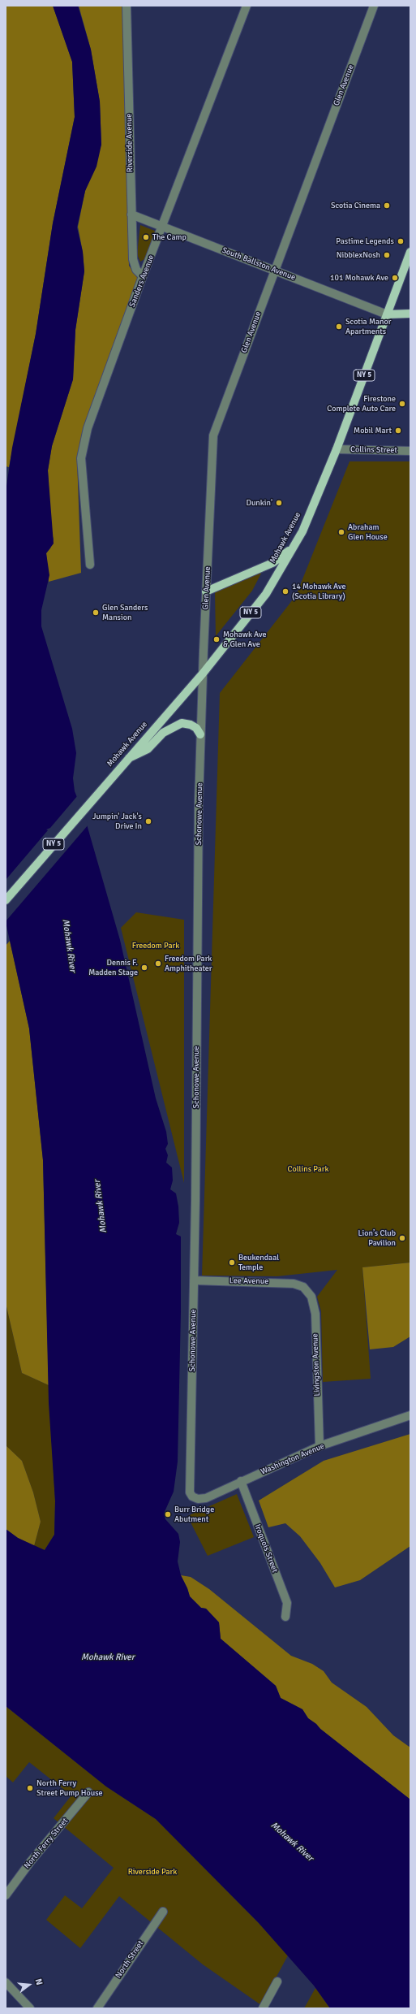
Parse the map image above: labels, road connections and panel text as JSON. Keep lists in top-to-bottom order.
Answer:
{
  "streets": {
    "main road": ["NY 5", "Mohawk Avenue"],
    "street": [
      "Glen Avenue",
      "Riverside Avenue",
      "South Ballston Avenue",
      "Sanders Avenue",
      "Collins Street",
      "Schonowe Avenue",
      "Lee Avenue",
      "Livingston Avenue",
      "Washington Avenue",
      "Iroquois Street",
      "North Ferry Street",
      "North Street"
    ]
  },
  "crossings": [
    ["Glen Avenue", "South Ballston Avenue"],
    ["Glen Avenue", "Mohawk Avenue"],
    ["Glen Avenue", "Schonowe Avenue"],
    ["Riverside Avenue", "South Ballston Avenue"],
    ["Riverside Avenue", "Sanders Avenue"],
    ["South Ballston Avenue", "Sanders Avenue"],
    ["South Ballston Avenue", "Mohawk Avenue"],
    ["Collins Street", "Mohawk Avenue"],
    ["Mohawk Avenue", "Schonowe Avenue"],
    ["Schonowe Avenue", "Lee Avenue"],
    ["Schonowe Avenue", "Washington Avenue"],
    ["Lee Avenue", "Livingston Avenue"],
    ["Livingston Avenue", "Washington Avenue"],
    ["Washington Avenue", "Iroquois Street"]
  ],
  "water": ["Mohawk River"],
  "parks": ["Freedom Park", "Collins Park", "Riverside Park"],
  "places": [
    "Scotia Cinema",
    "The Camp",
    "Pastime Legends",
    "NibblexNosh",
    "101 Mohawk Ave",
    "Scotia Manor Apartments",
    "Firestone Complete Auto Care",
    "Mobil Mart",
    "Dunkin'",
    "Abraham Glen House",
    "14 Mohawk Ave (Scotia Library)",
    "Glen Sanders Mansion",
    "Mohawk Ave & Glen Ave",
    "Jumpin' Jack's Drive In",
    "Freedom Park Amphitheater",
    "Dennis F. Madden Stage",
    "Lion’s Club Pavilion",
    "Beukendaal Temple",
    "Burr Bridge Abutment",
    "North Ferry Street Pump House"
  ],
  "north": "right"
}
